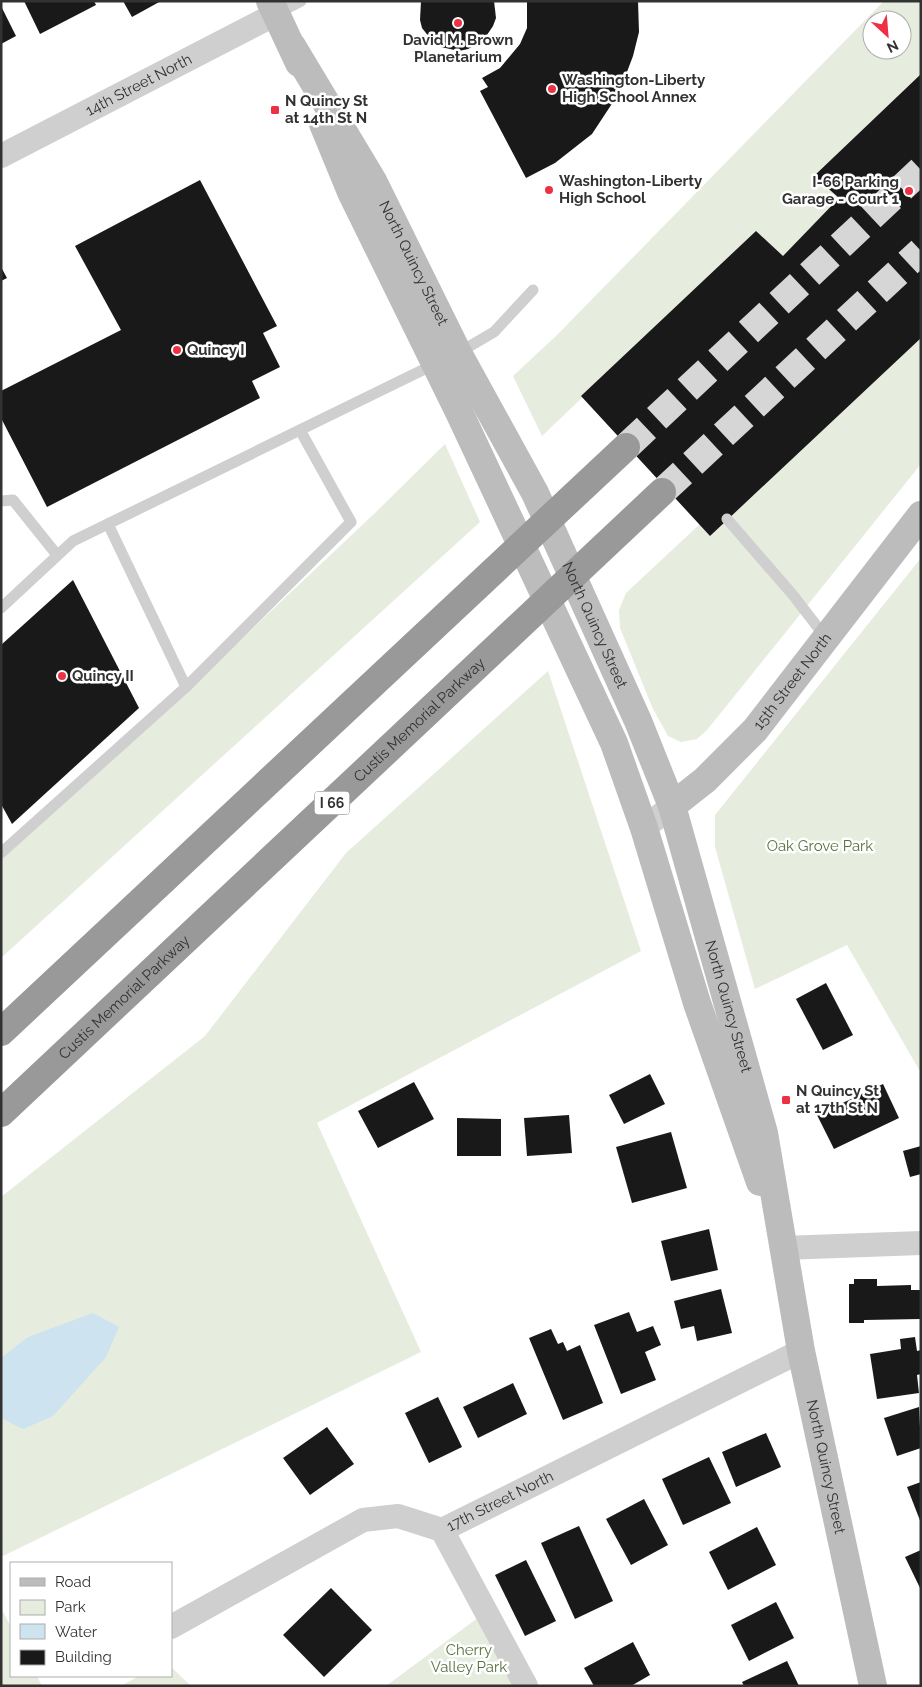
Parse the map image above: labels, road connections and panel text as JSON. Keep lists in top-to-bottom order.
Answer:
{
  "streets": {
    "highway": ["Custis Memorial Parkway", "I 66"],
    "main road": ["North Quincy Street", "15th Street North"],
    "street": ["14th Street North", "17th Street North"]
  },
  "crossings": [
    ["14th Street North", "North Quincy Street"],
    ["North Quincy Street", "15th Street North"],
    ["North Quincy Street", "17th Street North"]
  ],
  "parks": ["Oak Grove Park", "Cherry Valley Park"],
  "places": {
    "other": [
      "David M. Brown Planetarium",
      "Washington-Liberty High School Annex",
      "Washington-Liberty High School",
      "I-66 Parking Garage - Court 1",
      "Quincy I",
      "Quincy II"
    ],
    "transit": ["N Quincy St at 14th St N", "N Quincy St at 17th St N"]
  },
  "legend": [
    "Road",
    "Park",
    "Water",
    "Building"
  ],
  "north": "bottom right"
}
